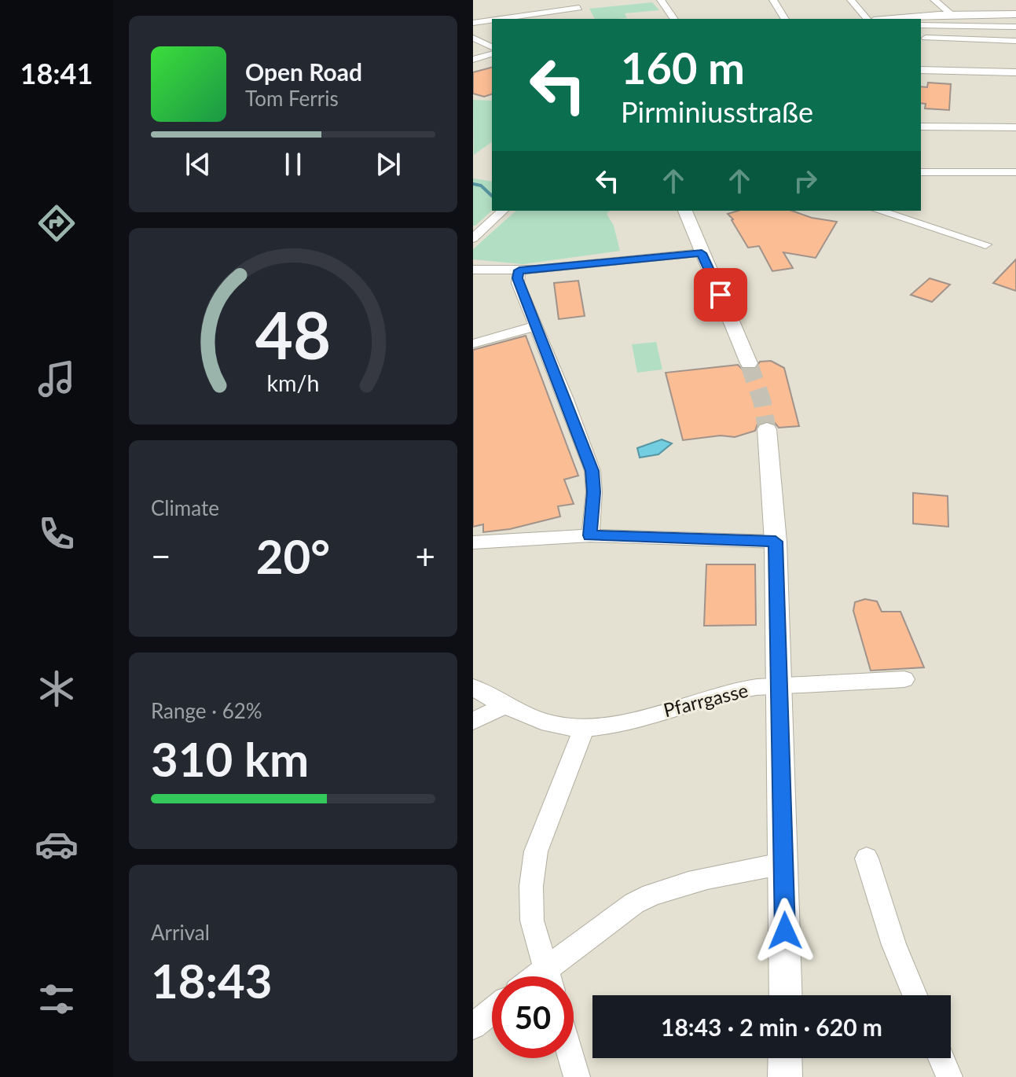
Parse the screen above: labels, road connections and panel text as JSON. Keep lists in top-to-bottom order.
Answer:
{
  "streets": {
    "street": ["Pfarrgasse"]
  },
  "page": {
    "tabs": "18:41",
    "turn": ["160 m", "Pirminiusstraße"],
    "song": ["Open Road", "Tom Ferris"],
    "tile": [
      "Climate",
      ["Range · 62%", "310 km"],
      ["Arrival", "18:43"]
    ],
    "heat": ["−", "20°", "+"],
    "limit": "50",
    "trip": "18:43 · 2 min · 620 m",
    "gauge": ["48", "km/h"]
  }
}
